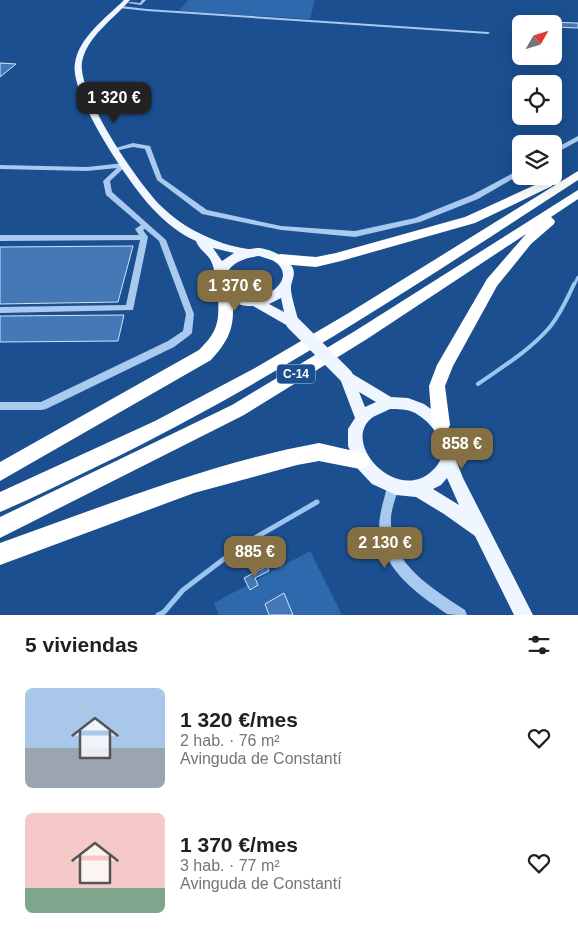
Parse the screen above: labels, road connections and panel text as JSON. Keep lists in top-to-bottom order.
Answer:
{
  "streets": {
    "highway": ["C-14"]
  },
  "north": "top right",
  "page": {
    "price": [
      "1 320 €",
      "1 370 €",
      "858 €",
      "2 130 €",
      "885 €"
    ],
    "heading": "5 viviendas",
    "list": [
      {
        "name": "1 320 €/mes",
        "note": "2 hab. · 76 m² · Avinguda de Constantí"
      },
      {
        "name": "1 370 €/mes",
        "note": "3 hab. · 77 m² · Avinguda de Constantí"
      }
    ]
  }
}
